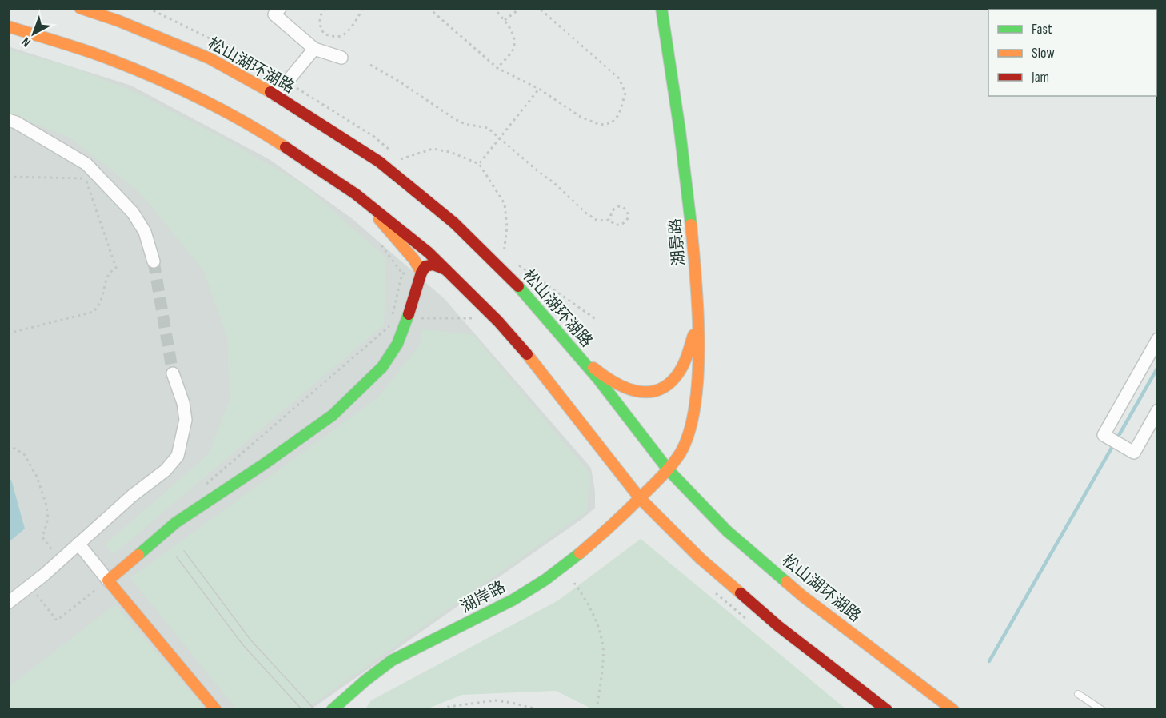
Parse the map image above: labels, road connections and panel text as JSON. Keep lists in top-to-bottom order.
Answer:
{
  "streets": {
    "main road": ["松山湖环湖路", "湖景路", "湖岸路"]
  },
  "crossings": [
    ["松山湖环湖路", "湖景路"],
    ["松山湖环湖路", "湖岸路"],
    ["湖景路", "湖岸路"]
  ],
  "legend": ["Fast", "Slow", "Jam"],
  "north": "bottom left"
}
